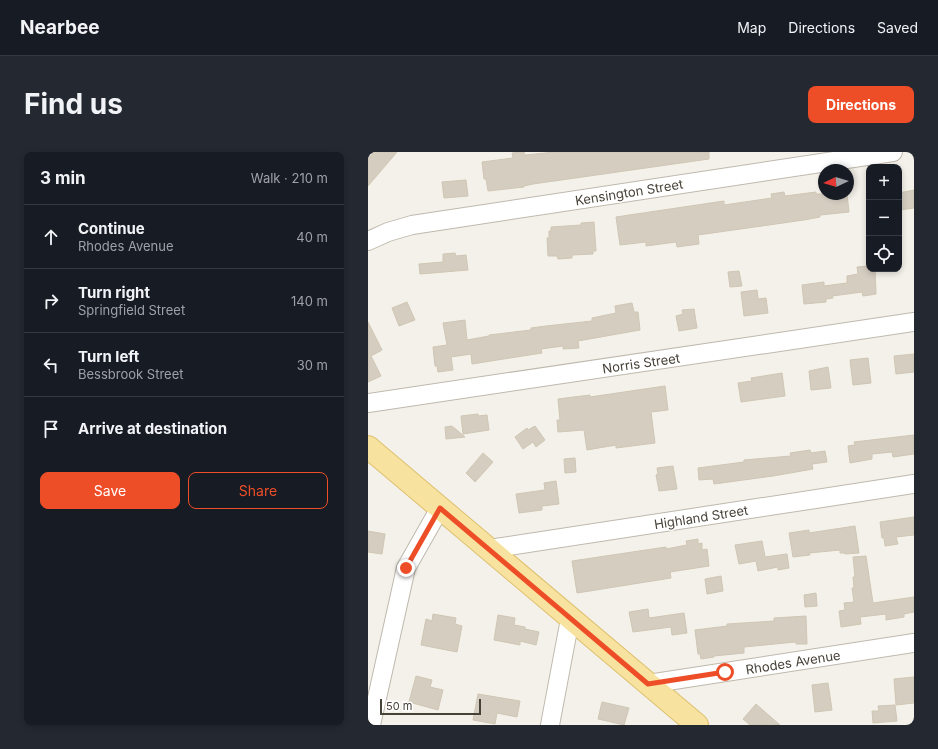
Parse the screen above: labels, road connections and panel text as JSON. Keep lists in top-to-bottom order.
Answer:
{
  "streets": {
    "street": [
      "Kensington Street",
      "Norris Street",
      "Highland Street",
      "Rhodes Avenue"
    ]
  },
  "scale_bar": "50 m",
  "north": "left",
  "page": {
    "header": "Nearbee",
    "nav": ["Map", "Directions", "Saved"],
    "buttons": [
      "Directions",
      ["Save", "Share"]
    ],
    "title": "Find us",
    "heading": ["3 min", "Walk · 210 m"],
    "map_buttons": ["+", "−"],
    "list": [
      ["Continue", "Rhodes Avenue", "40 m"],
      ["Turn right", "Springfield Street", "140 m"],
      ["Turn left", "Bessbrook Street", "30 m"],
      "Arrive at destination"
    ],
    "scale": "50 m"
  }
}
